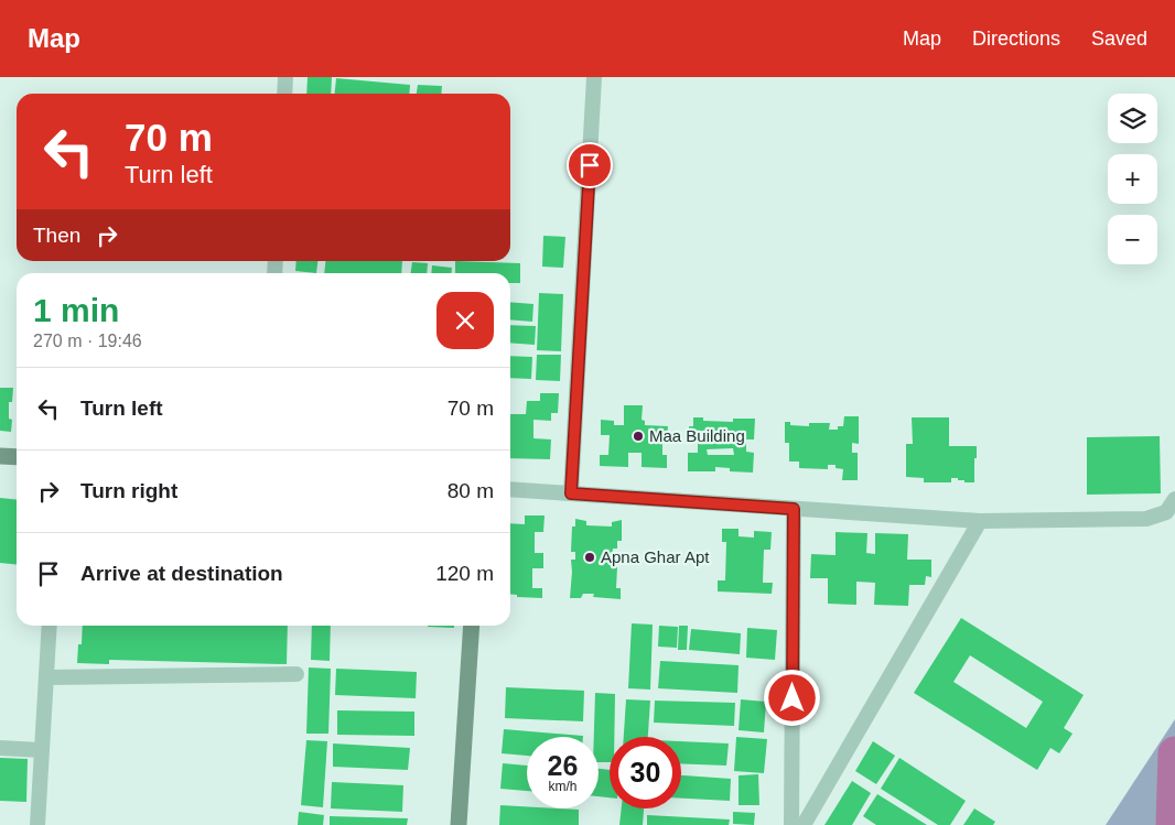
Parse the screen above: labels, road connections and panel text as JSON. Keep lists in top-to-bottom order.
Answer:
{
  "places": ["Maa Building", "Apna Ghar Apt"],
  "page": {
    "header": "Map",
    "nav": ["Map", "Directions", "Saved"],
    "map_buttons": ["+", "−"],
    "turn": ["70 m", "Turn left"],
    "then": "Then",
    "heading": ["1 min", "270 m · 19:46"],
    "list": [
      {
        "name": "Turn left",
        "value": "70 m"
      },
      {
        "name": "Turn right",
        "value": "80 m"
      },
      {
        "name": "Arrive at destination",
        "value": "120 m"
      }
    ],
    "speed": "26 km/h",
    "limit": "30"
  }
}
